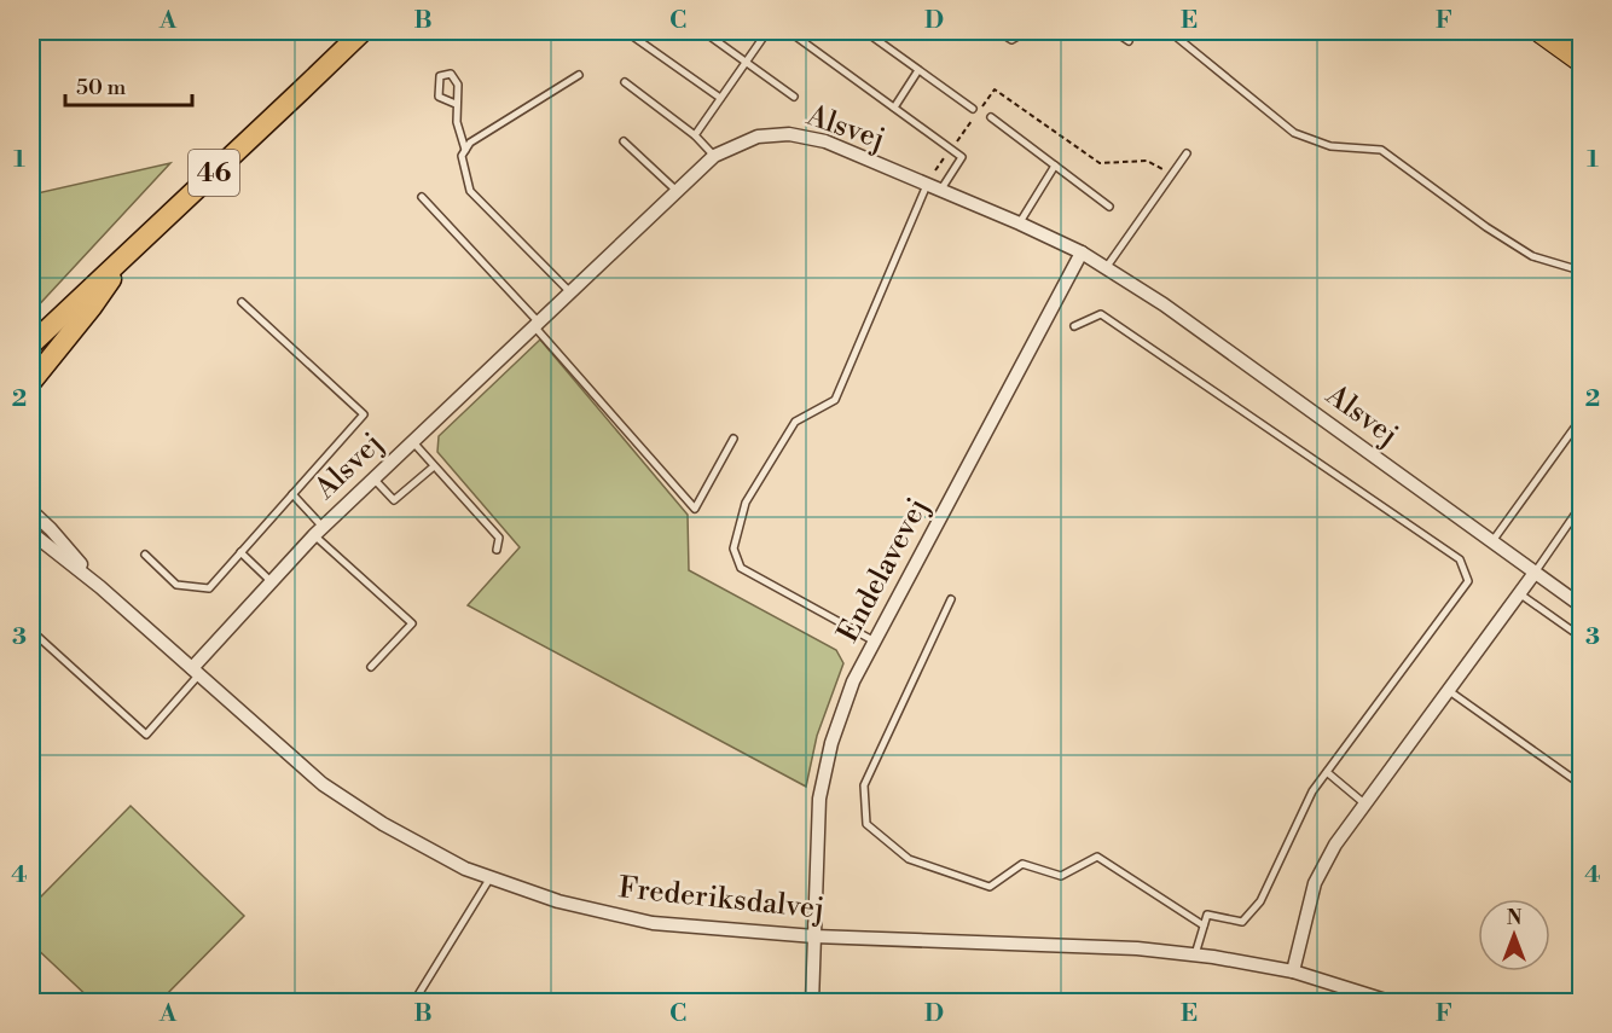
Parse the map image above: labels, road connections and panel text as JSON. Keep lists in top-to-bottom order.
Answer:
{
  "streets": {
    "main road": ["46"],
    "street": ["Alsvej", "Endelavevej", "Frederiksdalvej"]
  },
  "crossings": [
    ["Alsvej", "Endelavevej"],
    ["Alsvej", "Frederiksdalvej"],
    ["Endelavevej", "Frederiksdalvej"]
  ],
  "scale_bar": "50 m",
  "north": "top",
  "grid": {
    "columns": [
      "A",
      "B",
      "C",
      "D",
      "E",
      "F"
    ],
    "rows": [
      "1",
      "2",
      "3",
      "4"
    ]
  }
}
